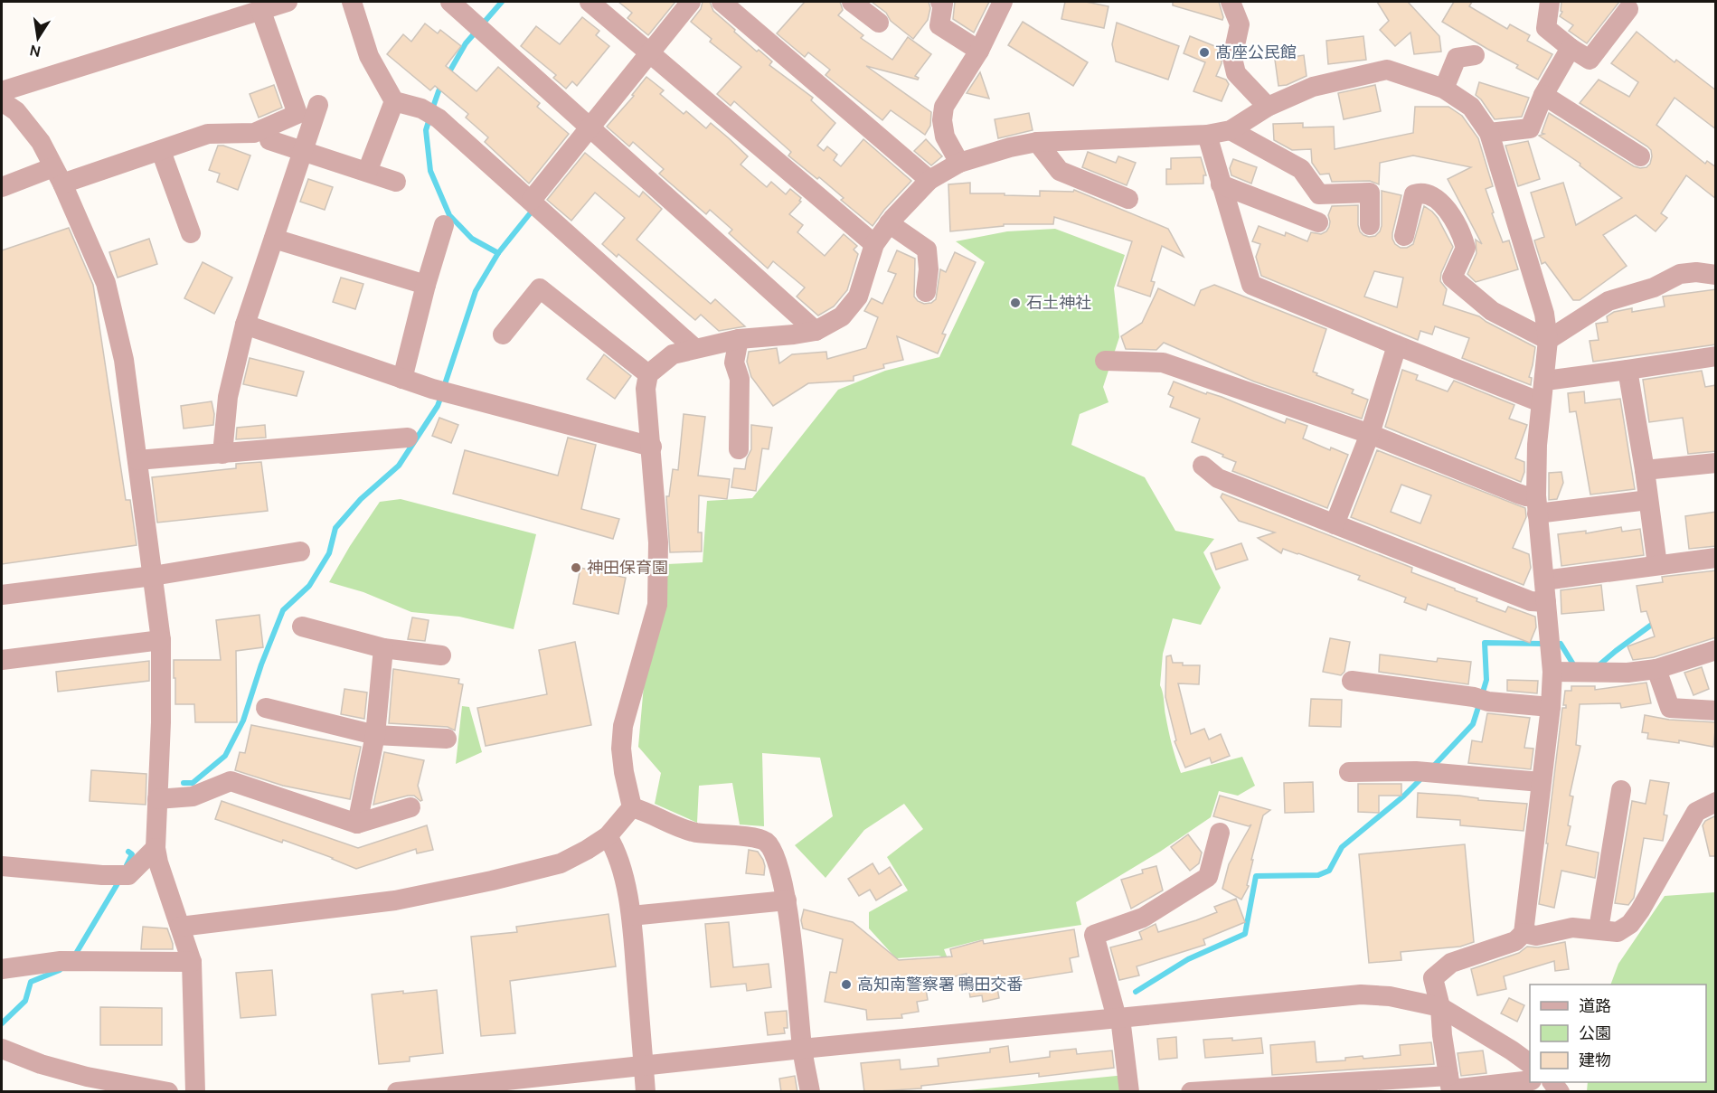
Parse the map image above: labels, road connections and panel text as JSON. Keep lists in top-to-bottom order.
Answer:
{
  "places": [
    "髙座公民館",
    "石土神社",
    "神田保育園",
    "高知南警察署 鴨田交番"
  ],
  "legend": ["道路", "公園", "建物"],
  "north": "bottom"
}
